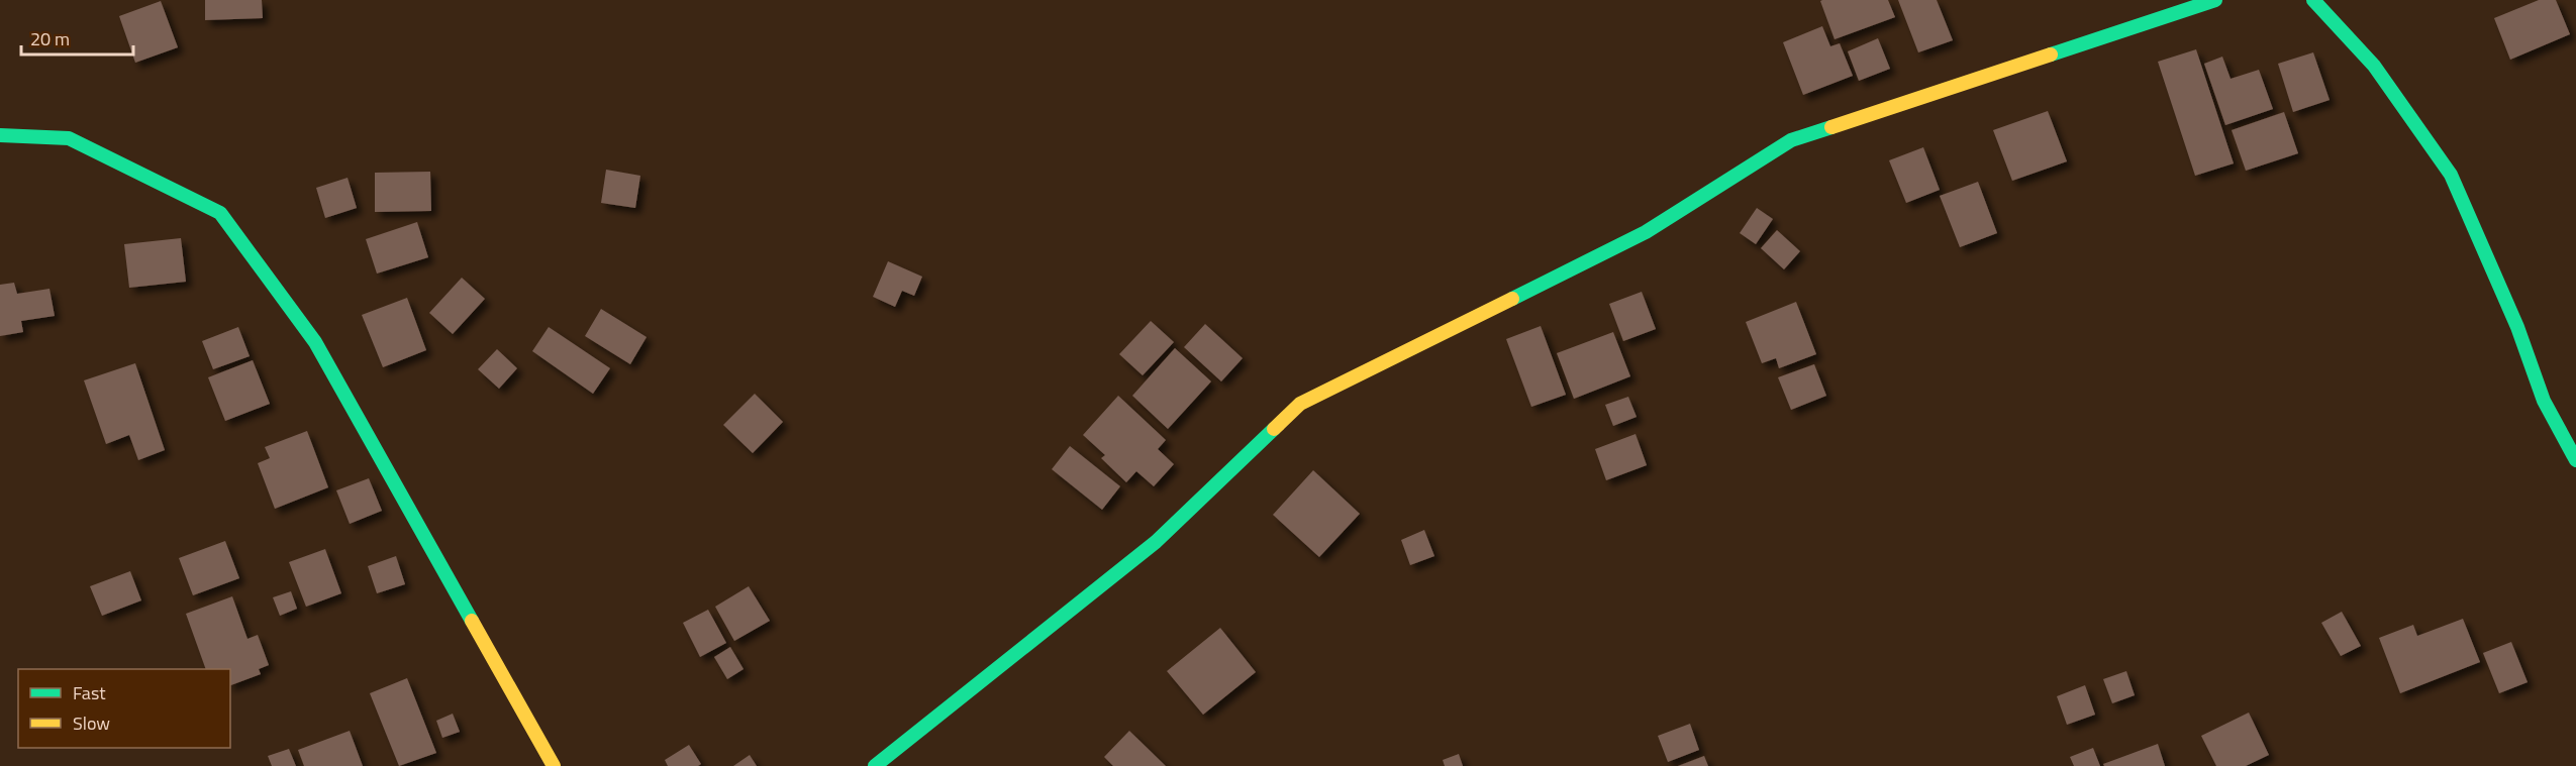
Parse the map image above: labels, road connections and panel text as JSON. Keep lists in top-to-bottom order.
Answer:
{
  "legend": ["Fast", "Slow"],
  "scale_bar": "20 m"
}
